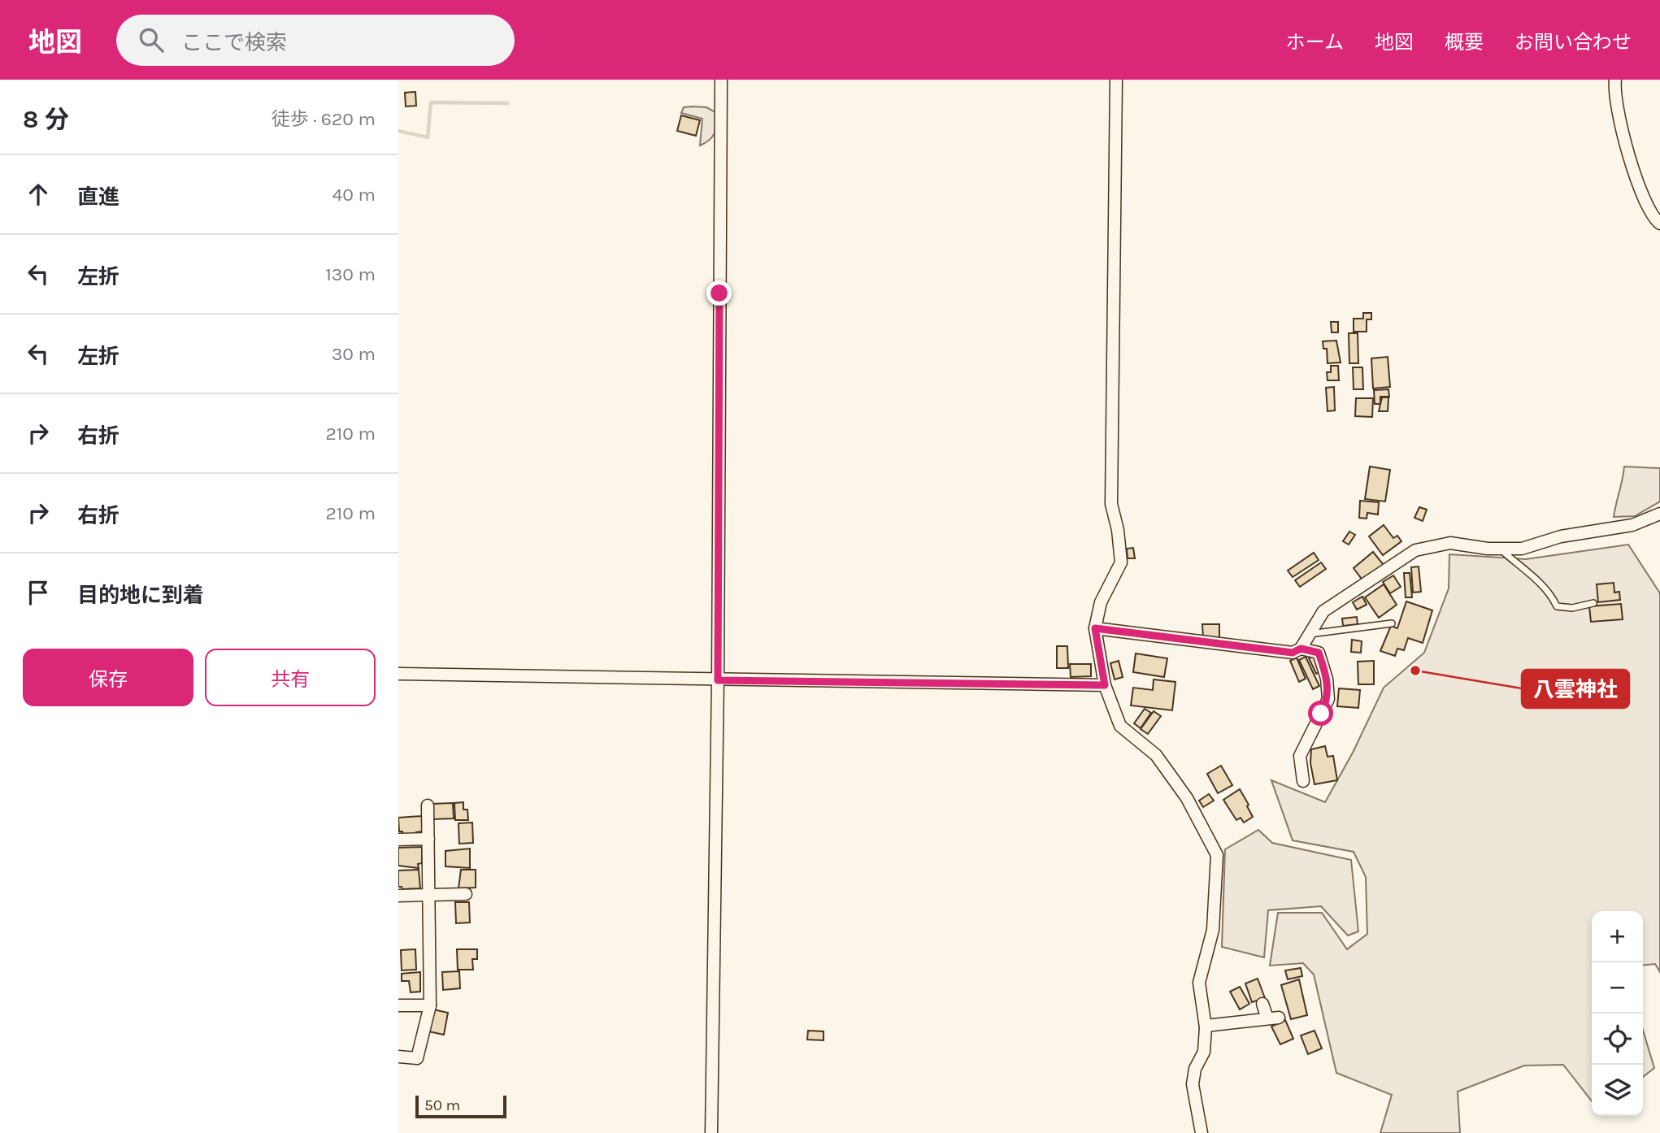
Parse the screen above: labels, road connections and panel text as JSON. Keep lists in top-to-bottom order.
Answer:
{
  "places": ["八雲神社"],
  "scale_bar": "50 m",
  "page": {
    "header": "地図",
    "search": "ここで検索",
    "nav": [
      "ホーム",
      "地図",
      "概要",
      "お問い合わせ"
    ],
    "heading": ["8 分", "徒歩 · 620 m"],
    "list": [
      ["直進", "40 m"],
      ["左折", "130 m"],
      ["左折", "30 m"],
      ["右折", "210 m"],
      ["右折", "210 m"],
      "目的地に到着"
    ],
    "buttons": ["保存", "共有"],
    "map_buttons": ["+", "−"],
    "scale": "50 m"
  }
}
